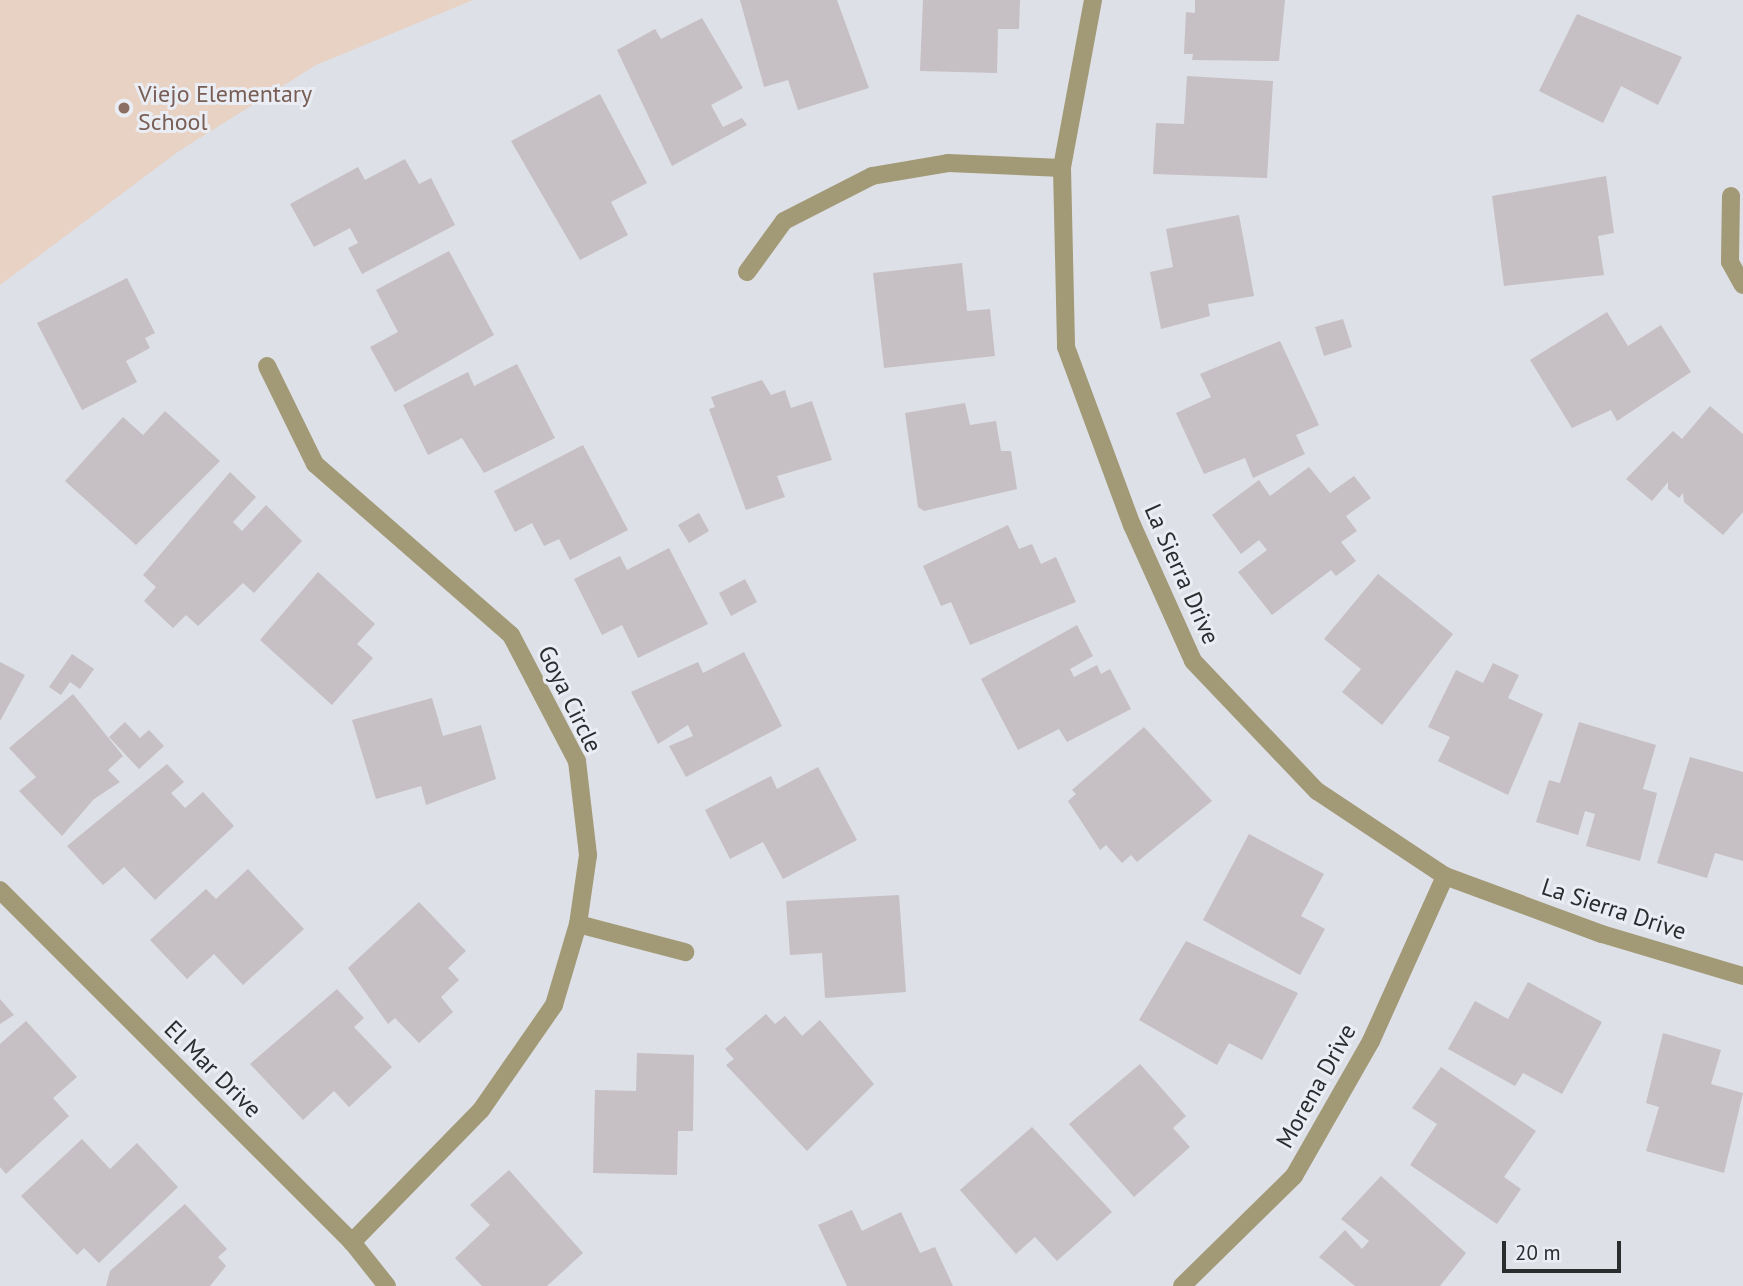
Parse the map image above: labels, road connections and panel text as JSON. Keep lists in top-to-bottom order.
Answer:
{
  "streets": {
    "street": [
      "La Sierra Drive",
      "Goya Circle",
      "El Mar Drive",
      "Morena Drive"
    ]
  },
  "crossings": [
    ["La Sierra Drive", "Morena Drive"],
    ["Goya Circle", "El Mar Drive"]
  ],
  "places": ["Viejo Elementary School"],
  "scale_bar": "20 m"
}
